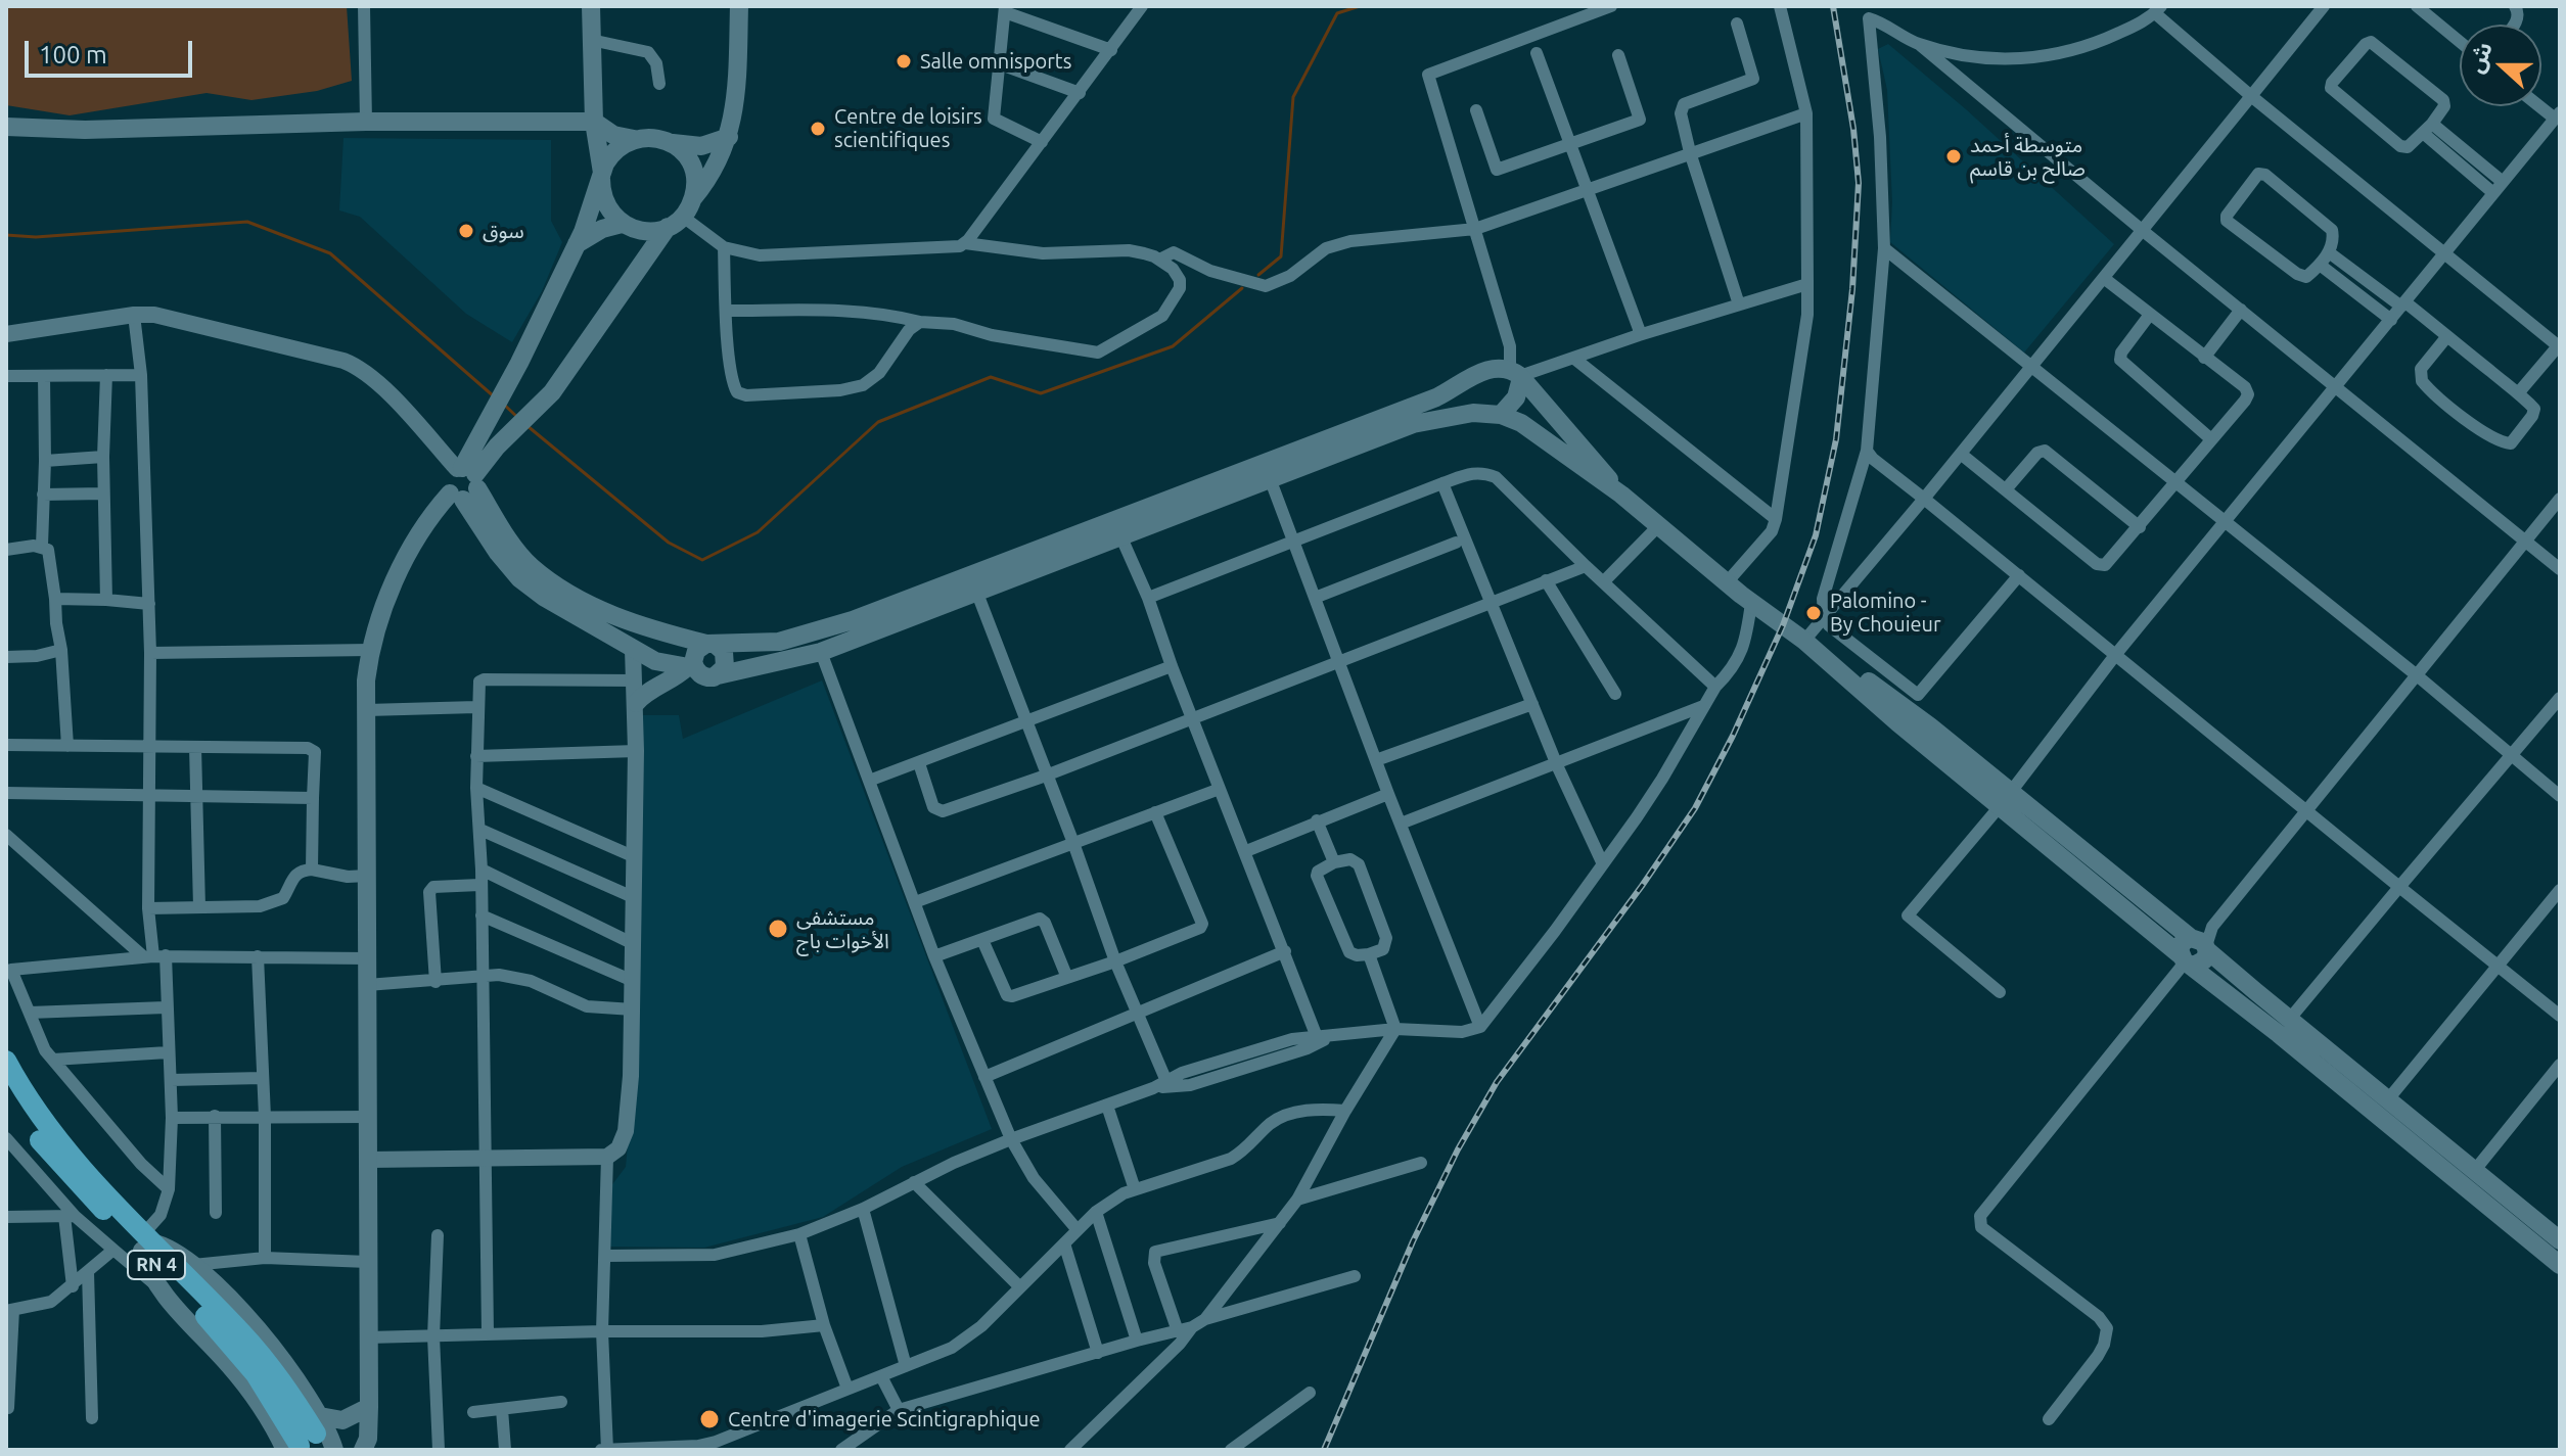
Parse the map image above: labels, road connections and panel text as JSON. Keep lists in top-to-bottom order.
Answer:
{
  "streets": {
    "highway": ["RN 4"]
  },
  "places": [
    "Salle omnisports",
    "Centre de loisirs scientifiques",
    "متوسطة أحمد صالح بن قاسم",
    "سوق",
    "Palomino - By Chouieur",
    "مستشفى الأخوات باج",
    "Centre d'imagerie Scintigraphique"
  ],
  "scale_bar": "100 m",
  "north": "left"
}
